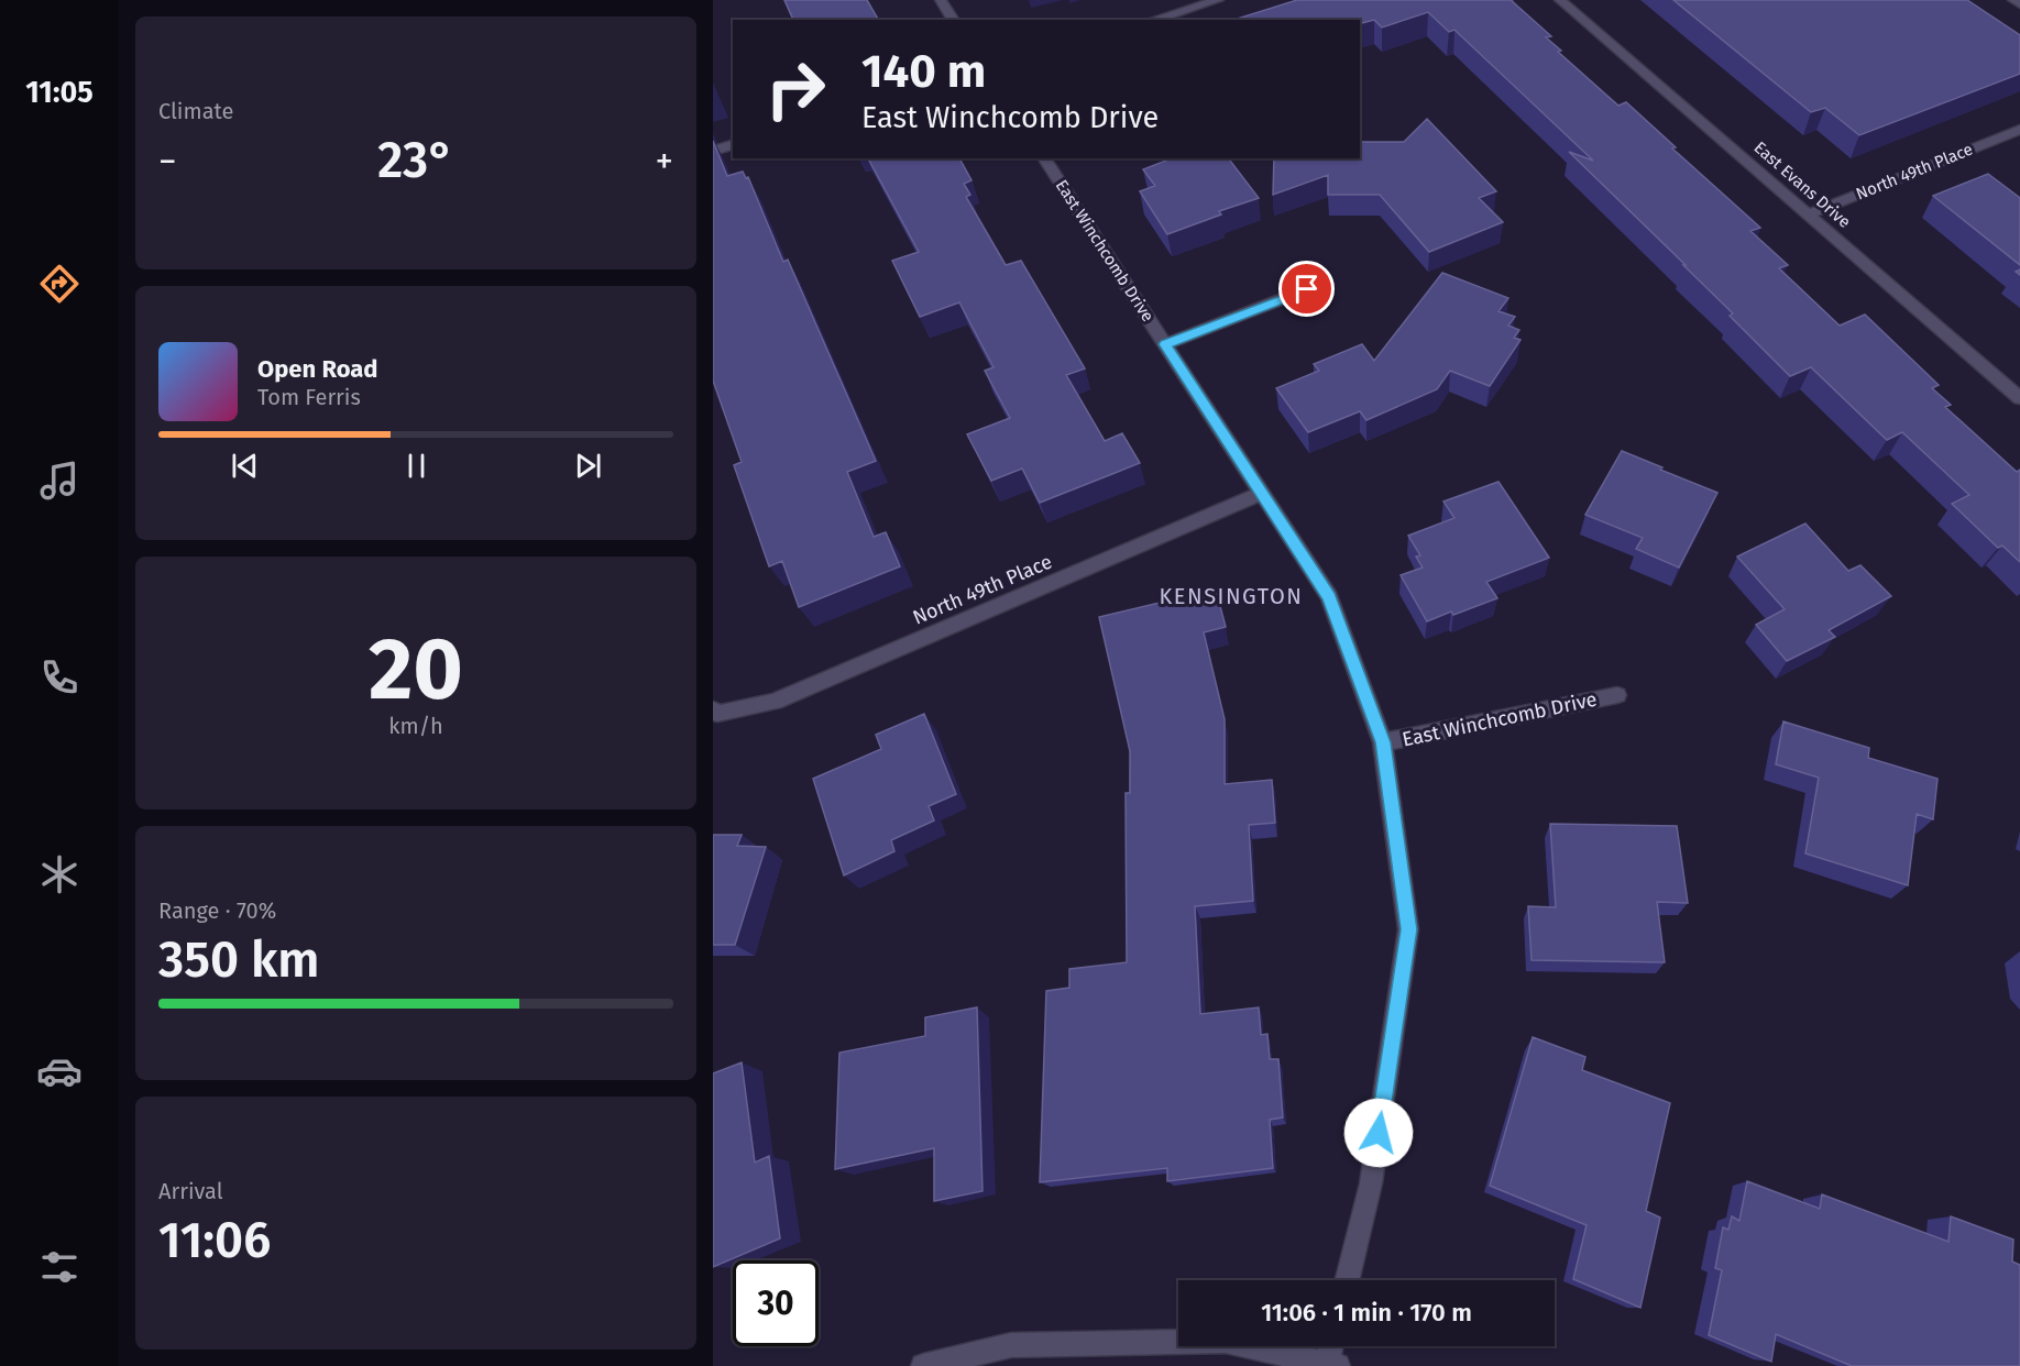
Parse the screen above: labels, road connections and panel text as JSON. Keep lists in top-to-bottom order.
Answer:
{
  "streets": {
    "street": ["North 49th Place", "East Evans Drive", "East Winchcomb Drive"]
  },
  "crossings": [
    ["North 49th Place", "East Evans Drive"],
    ["North 49th Place", "East Winchcomb Drive"]
  ],
  "districts": ["KENSINGTON"],
  "page": {
    "tabs": "11:05",
    "tile": [
      "Climate",
      ["20", "km/h"],
      ["Range · 70%", "350 km"],
      ["Arrival", "11:06"]
    ],
    "turn": ["140 m", "East Winchcomb Drive"],
    "heat": ["−", "23°", "+"],
    "song": ["Open Road", "Tom Ferris"],
    "limit": "30",
    "trip": "11:06 · 1 min · 170 m"
  }
}
